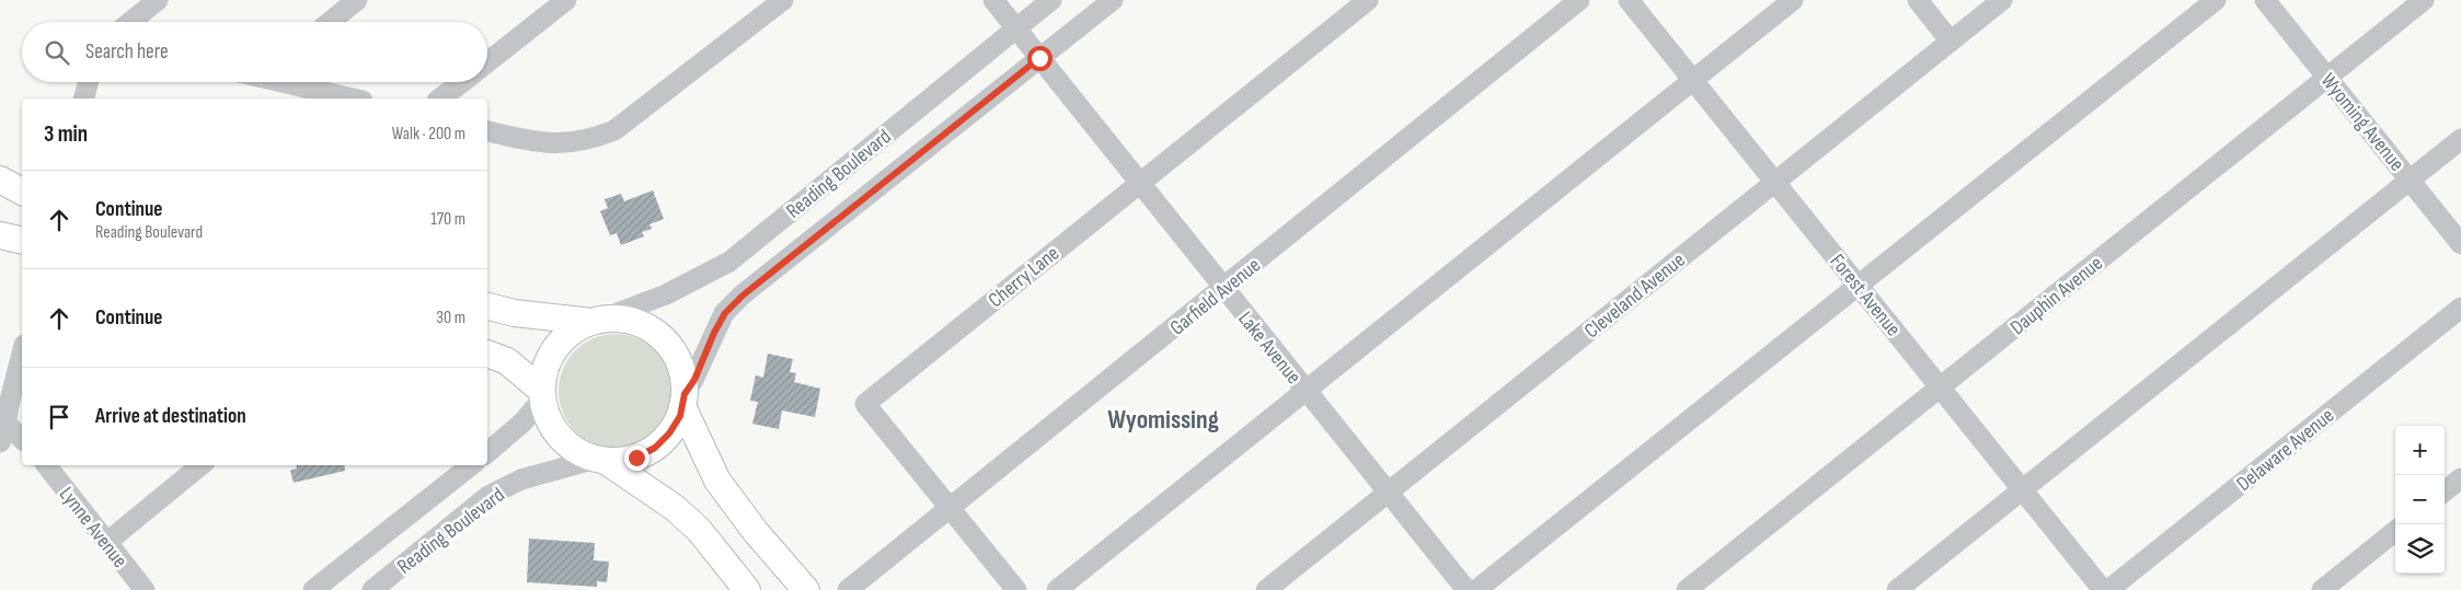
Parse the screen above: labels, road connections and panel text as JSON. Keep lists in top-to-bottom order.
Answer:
{
  "streets": {
    "street": [
      "Wyoming Avenue",
      "Reading Boulevard",
      "Cherry Lane",
      "Cleveland Avenue",
      "Forest Avenue",
      "Dauphin Avenue",
      "Garfield Avenue",
      "Lake Avenue",
      "Delaware Avenue",
      "Lynne Avenue"
    ]
  },
  "crossings": [
    ["Wyoming Avenue", "Dauphin Avenue"],
    ["Reading Boulevard", "Lake Avenue"],
    ["Cherry Lane", "Garfield Avenue"],
    ["Cherry Lane", "Lake Avenue"],
    ["Cleveland Avenue", "Forest Avenue"],
    ["Cleveland Avenue", "Lake Avenue"],
    ["Forest Avenue", "Dauphin Avenue"],
    ["Garfield Avenue", "Lake Avenue"]
  ],
  "districts": ["Wyomissing"],
  "page": {
    "search": "Search here",
    "heading": ["3 min", "Walk · 200 m"],
    "list": [
      ["Continue", "Reading Boulevard", "170 m"],
      ["Continue", "30 m"],
      "Arrive at destination"
    ],
    "map_buttons": ["+", "−"]
  }
}
